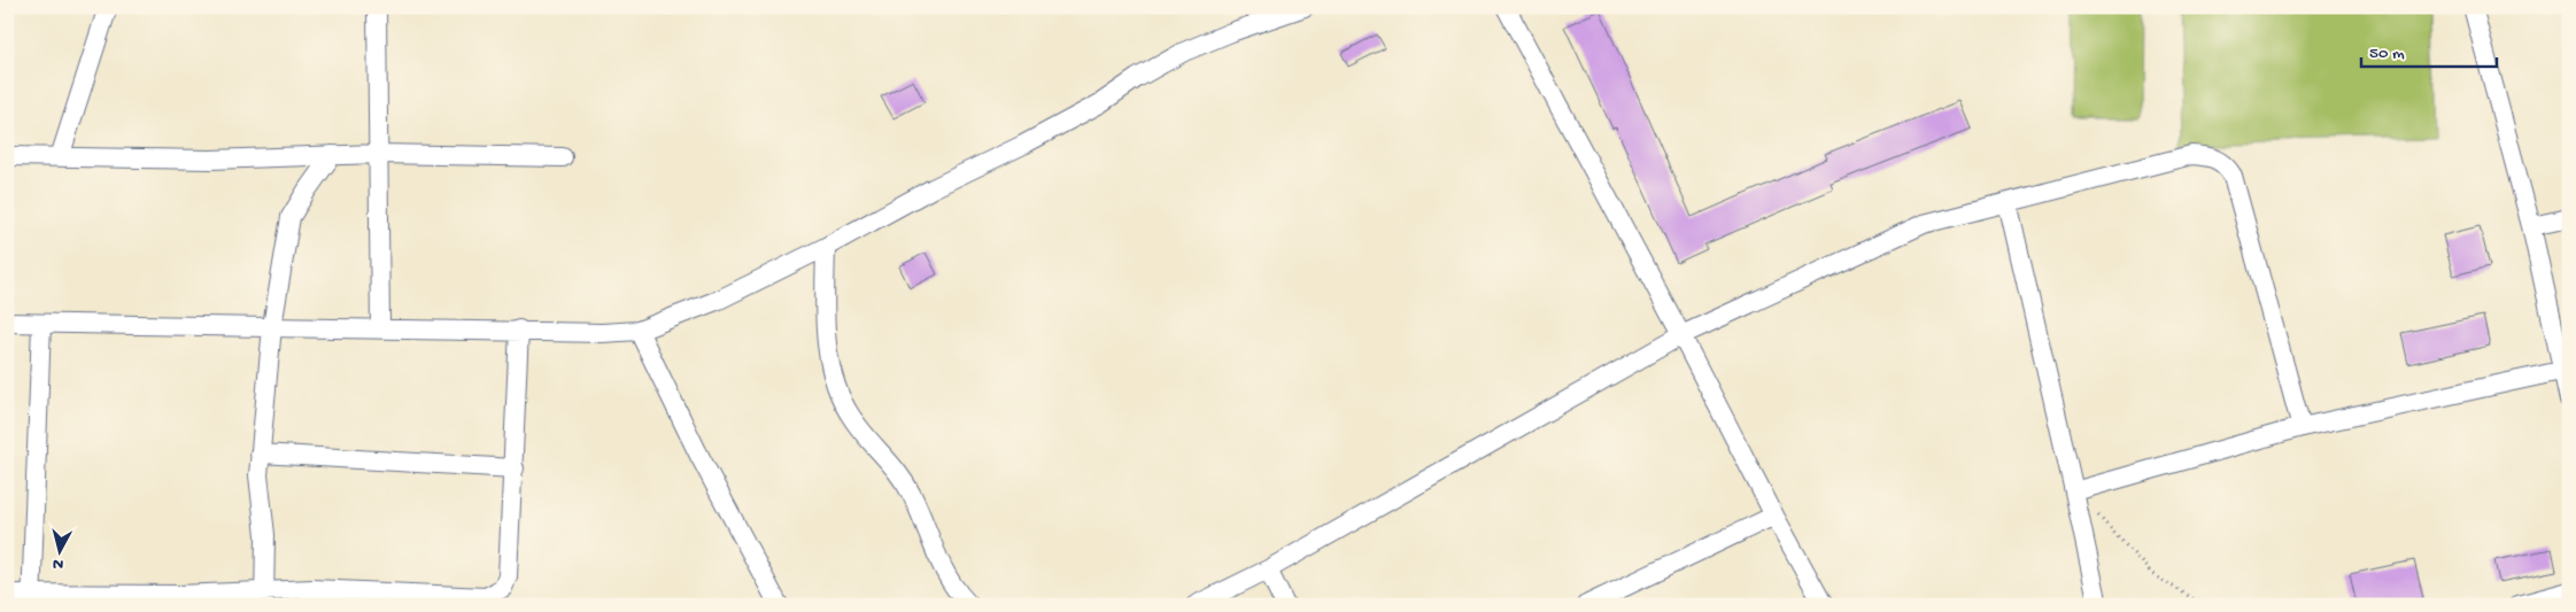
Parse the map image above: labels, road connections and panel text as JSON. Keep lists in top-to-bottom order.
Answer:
{
  "scale_bar": "50 m",
  "north": "bottom"
}
